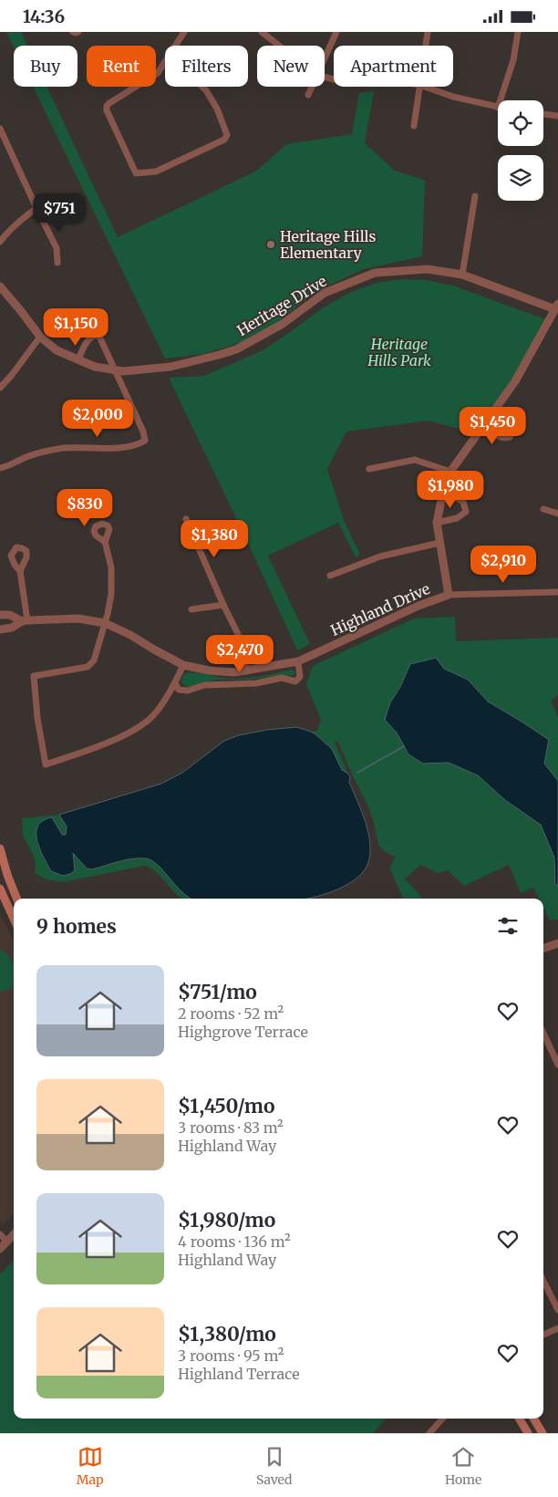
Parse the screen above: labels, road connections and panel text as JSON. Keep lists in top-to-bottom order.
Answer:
{
  "streets": {
    "street": ["Heritage Drive", "Highland Drive"]
  },
  "parks": ["Heritage Hills Park"],
  "places": ["Heritage Hills Elementary"],
  "page": {
    "status": "14:36",
    "chip": [
      "Buy",
      "Rent",
      "Filters",
      "New",
      "Apartment"
    ],
    "price": [
      "$751",
      "$1,150",
      "$2,000",
      "$1,450",
      "$1,980",
      "$830",
      "$1,380",
      "$2,910",
      "$2,470"
    ],
    "heading": "9 homes",
    "list": [
      {
        "name": "$751/mo",
        "note": "2 rooms · 52 m² · Highgrove Terrace"
      },
      {
        "name": "$1,450/mo",
        "note": "3 rooms · 83 m² · Highland Way"
      },
      {
        "name": "$1,980/mo",
        "note": "4 rooms · 136 m² · Highland Way"
      },
      {
        "name": "$1,380/mo",
        "note": "3 rooms · 95 m² · Highland Terrace"
      }
    ],
    "tabs": ["Map", "Saved", "Home"]
  }
}
